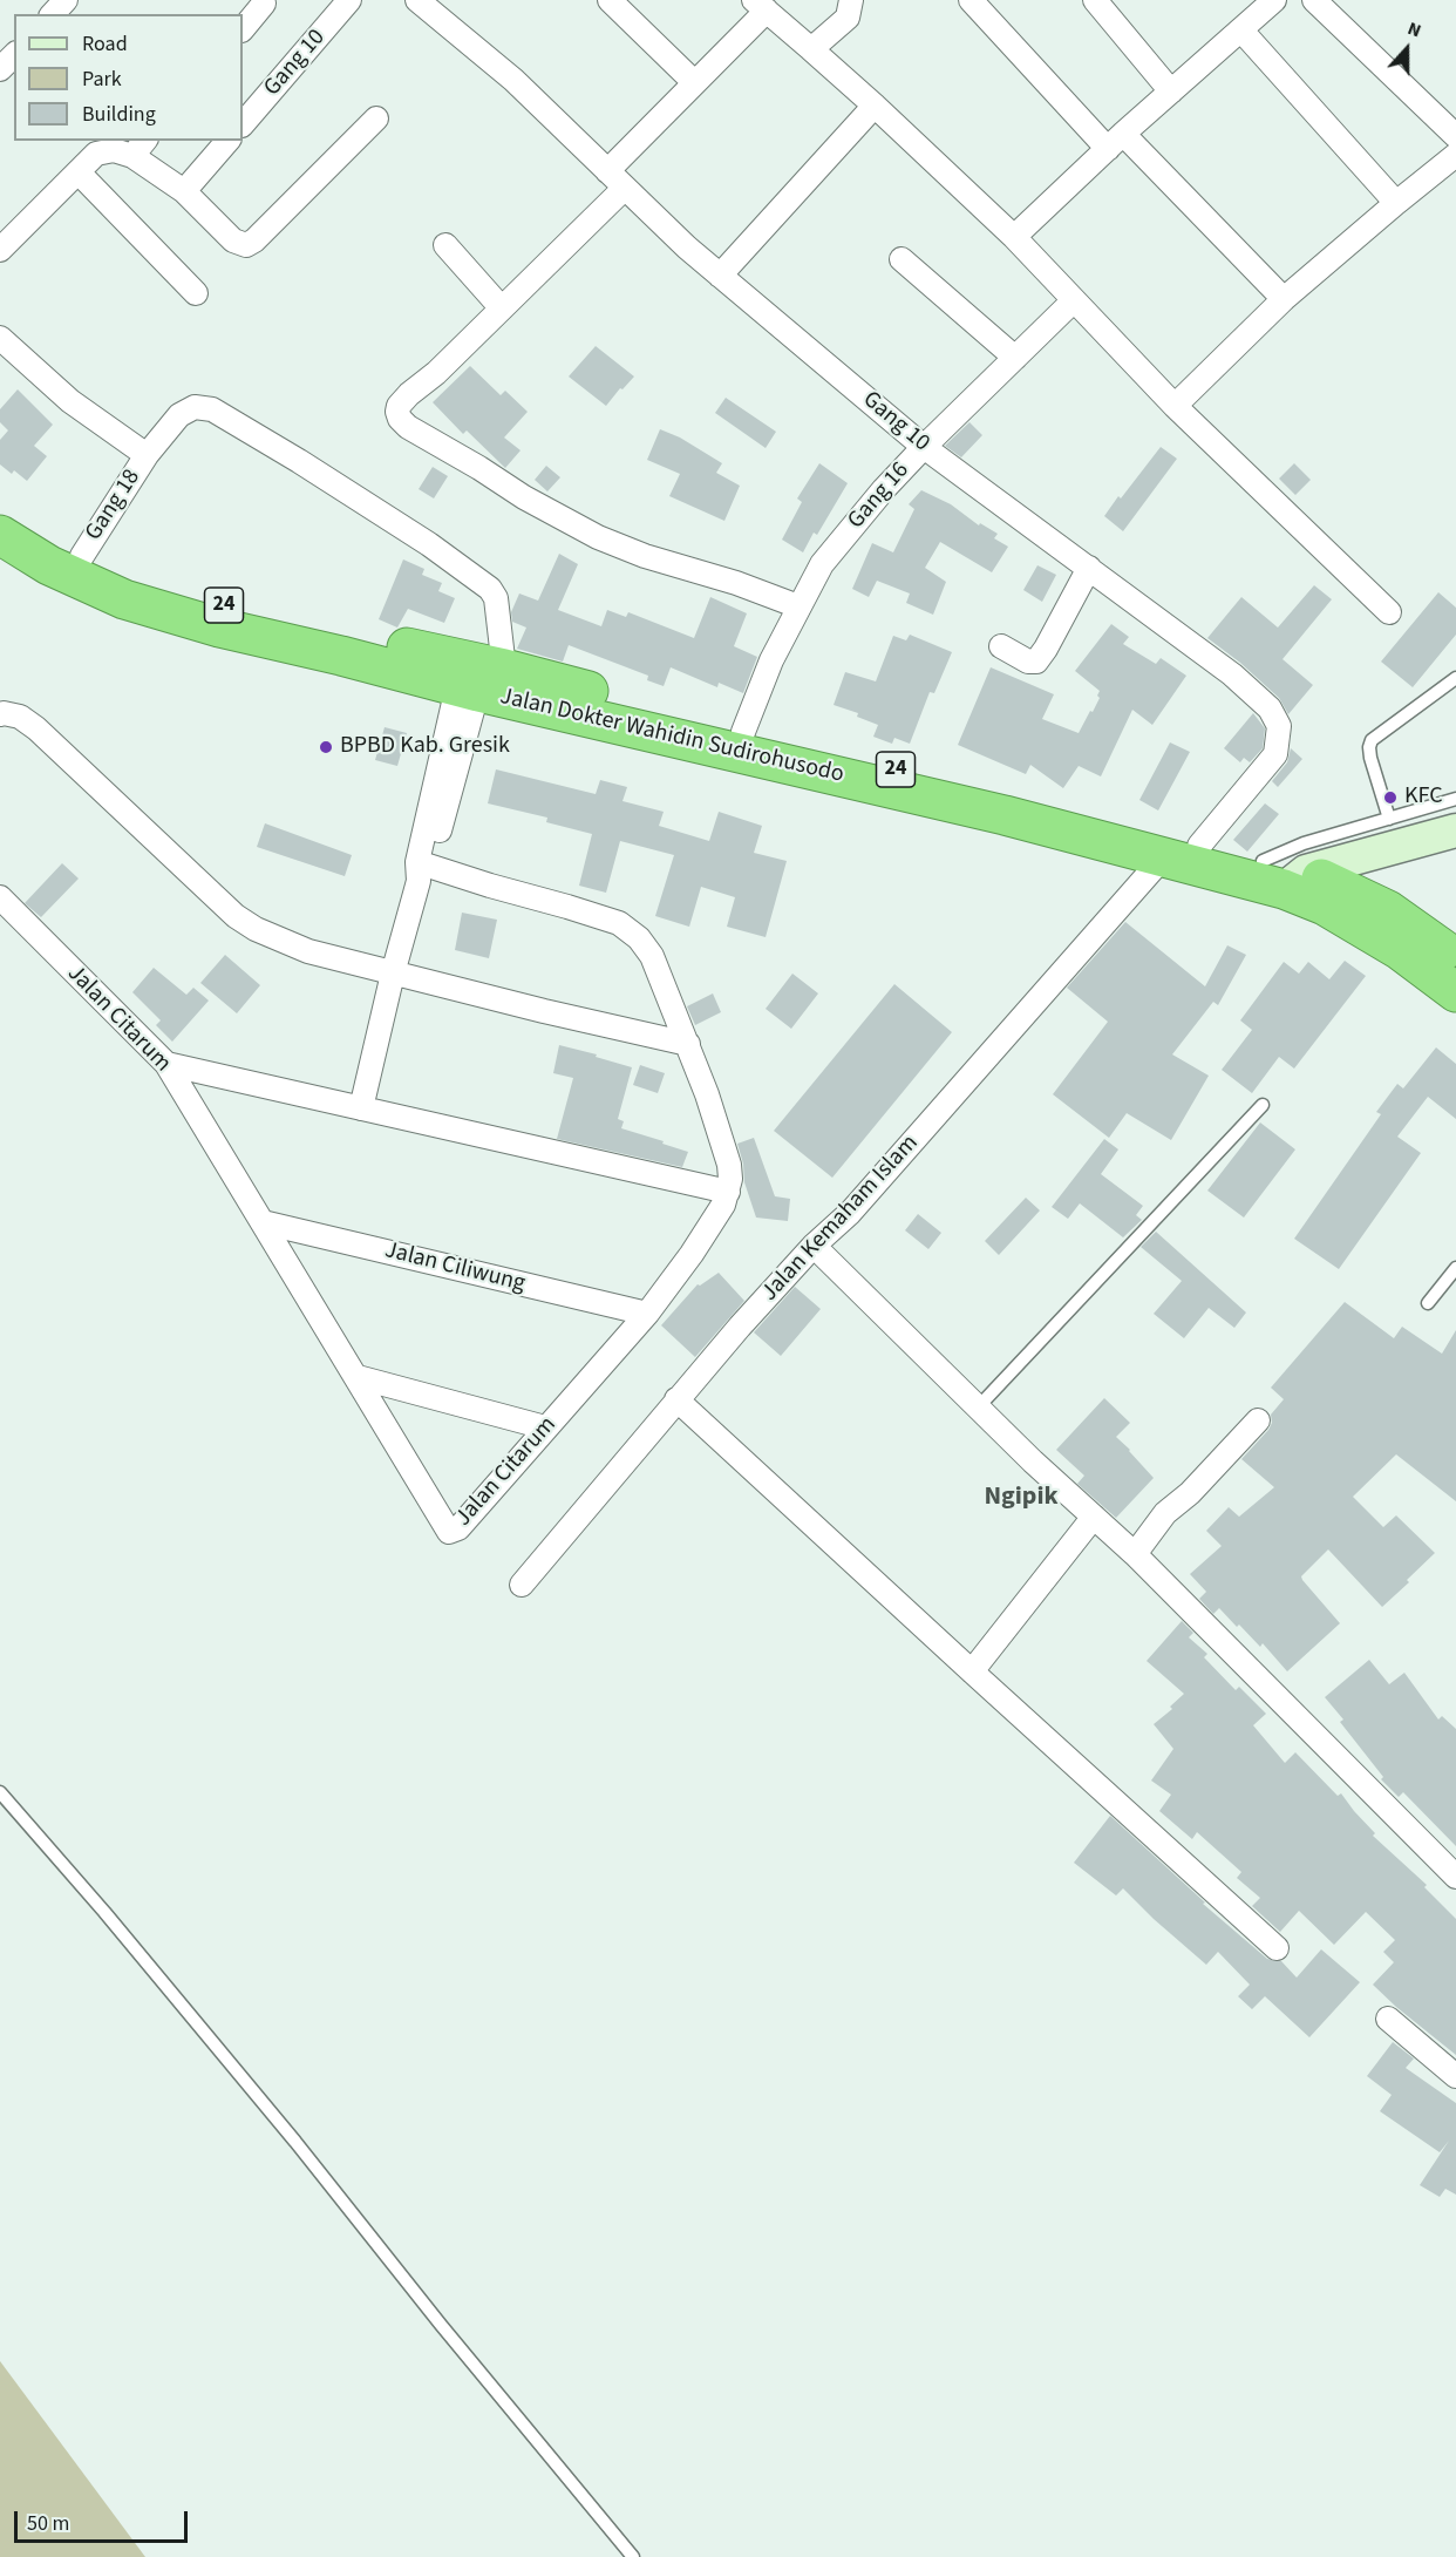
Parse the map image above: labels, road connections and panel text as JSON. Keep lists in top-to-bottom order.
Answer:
{
  "streets": {
    "highway": ["24", "Jalan Dokter Wahidin Sudirohusodo"],
    "street": [
      "Gang 10",
      "Gang 16",
      "Gang 18",
      "Jalan Citarum",
      "Jalan Kemaham Islam",
      "Jalan Ciliwung"
    ]
  },
  "crossings": [
    ["Gang 10", "Gang 16"],
    ["Gang 10", "Jalan Dokter Wahidin Sudirohusodo"],
    ["Gang 10", "Jalan Kemaham Islam"],
    ["Gang 16", "Jalan Dokter Wahidin Sudirohusodo"],
    ["Gang 18", "Jalan Dokter Wahidin Sudirohusodo"],
    ["Jalan Dokter Wahidin Sudirohusodo", "Jalan Kemaham Islam"],
    ["Jalan Citarum", "Jalan Ciliwung"]
  ],
  "districts": ["Ngipik"],
  "places": ["BPBD Kab. Gresik", "KFC"],
  "legend": ["Road", "Park", "Building"],
  "scale_bar": "50 m",
  "north": "top"
}
